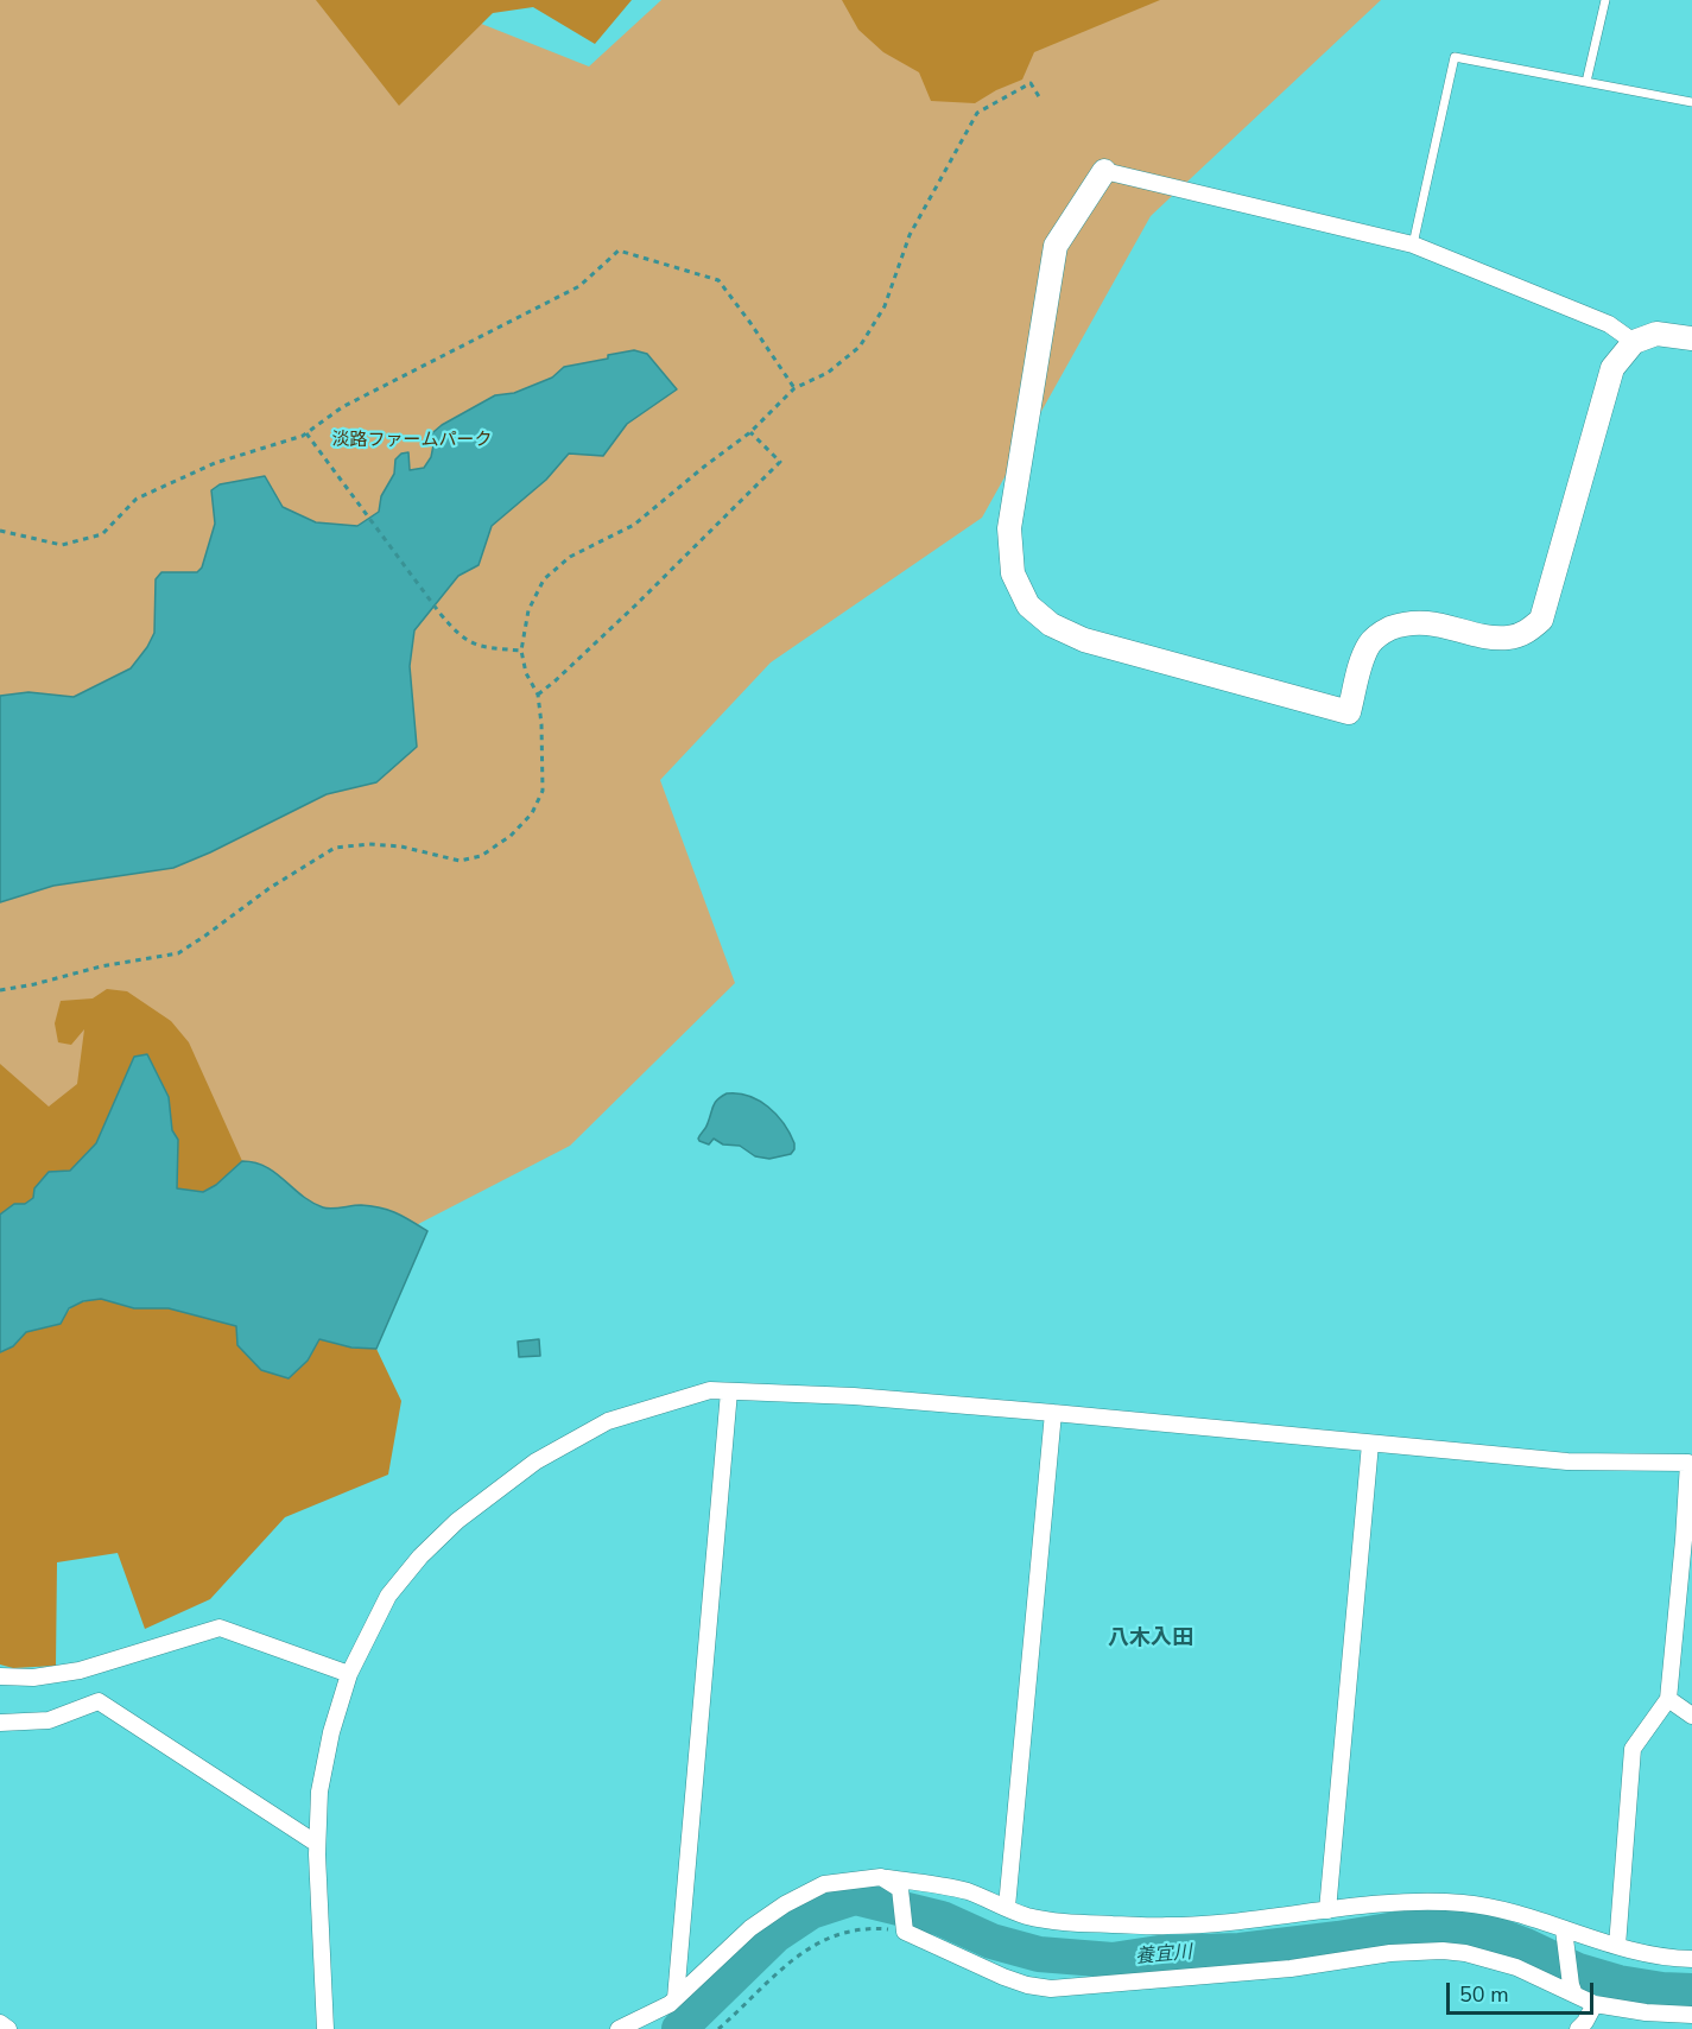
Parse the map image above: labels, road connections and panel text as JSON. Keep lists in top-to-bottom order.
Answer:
{
  "districts": ["八木入田"],
  "water": ["養宜川"],
  "parks": ["淡路ファームパーク"],
  "scale_bar": "50 m"
}
